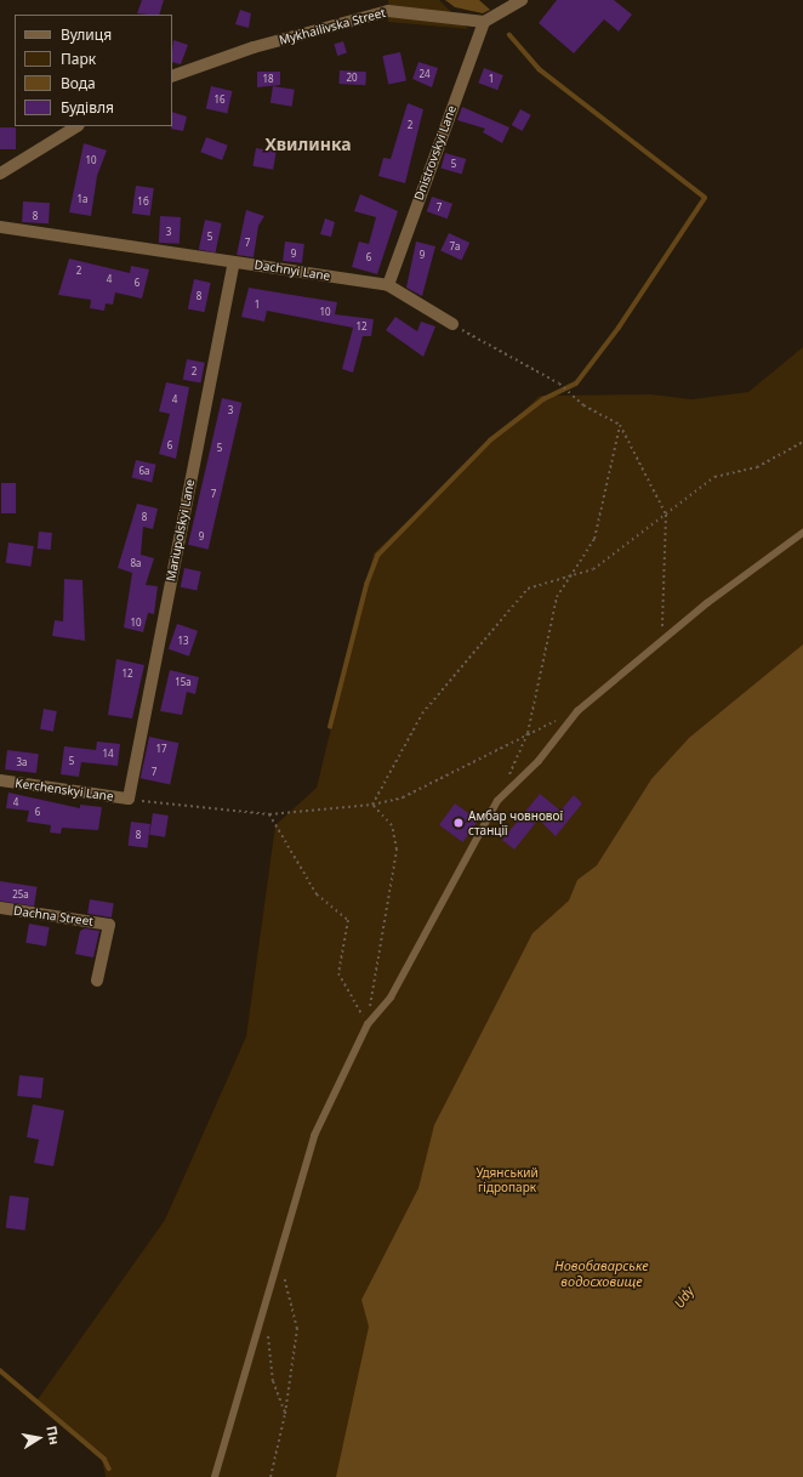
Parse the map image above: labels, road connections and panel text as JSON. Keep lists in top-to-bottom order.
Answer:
{
  "streets": {
    "street": [
      "Mykhailivska Street",
      "Dnistrovskyi Lane",
      "Dachnyi Lane",
      "Mariupolskyi Lane",
      "Kerchenskyi Lane",
      "Dachna Street"
    ]
  },
  "crossings": [
    ["Mykhailivska Street", "Dnistrovskyi Lane"],
    ["Dnistrovskyi Lane", "Dachnyi Lane"],
    ["Dachnyi Lane", "Mariupolskyi Lane"],
    ["Mariupolskyi Lane", "Kerchenskyi Lane"]
  ],
  "districts": ["Хвилинка"],
  "water": ["Новобаварське водосховище", "Udy"],
  "parks": ["Удянський гідропарк"],
  "places": ["Амбар човнової станції"],
  "house_numbers": [
    "24",
    "20",
    "18",
    "1",
    "16",
    "2",
    "10",
    "5",
    "1а",
    "1б",
    "7",
    "8",
    "3",
    "5",
    "7",
    "7а",
    "9",
    "9",
    "6",
    "2",
    "4",
    "6",
    "8",
    "1",
    "10",
    "12",
    "2",
    "4",
    "3",
    "6",
    "5",
    "6а",
    "7",
    "8",
    "9",
    "8а",
    "10",
    "13",
    "12",
    "15а",
    "17",
    "14",
    "5",
    "3а",
    "7",
    "4",
    "6",
    "8",
    "25а"
  ],
  "legend": [
    "Вулиця",
    "Парк",
    "Вода",
    "Будівля"
  ],
  "north": "right"
}
